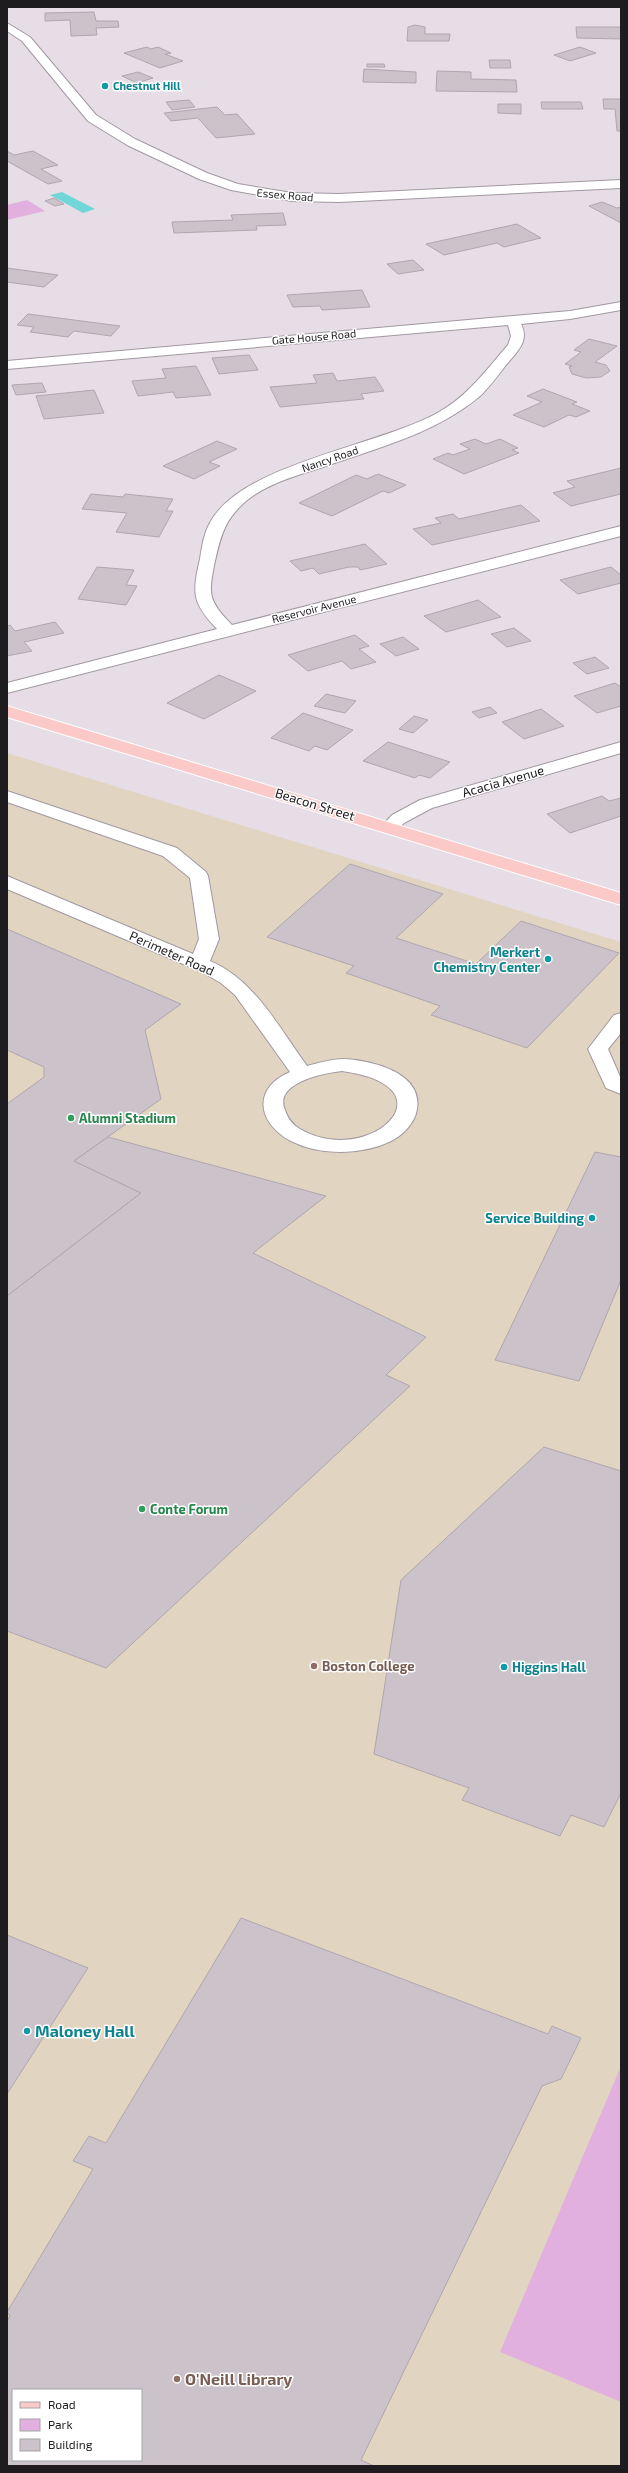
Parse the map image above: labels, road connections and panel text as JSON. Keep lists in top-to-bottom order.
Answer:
{
  "streets": {
    "main road": ["Beacon Street"],
    "street": [
      "Essex Road",
      "Gate House Road",
      "Nancy Road",
      "Reservoir Avenue",
      "Acacia Avenue",
      "Perimeter Road"
    ]
  },
  "crossings": [
    ["Gate House Road", "Nancy Road"],
    ["Nancy Road", "Reservoir Avenue"],
    ["Acacia Avenue", "Beacon Street"]
  ],
  "places": [
    "Chestnut Hill",
    "Merkert Chemistry Center",
    "Alumni Stadium",
    "Service Building",
    "Conte Forum",
    "Boston College",
    "Higgins Hall",
    "Maloney Hall",
    "O'Neill Library"
  ],
  "legend": ["Road", "Park", "Building"]
}
